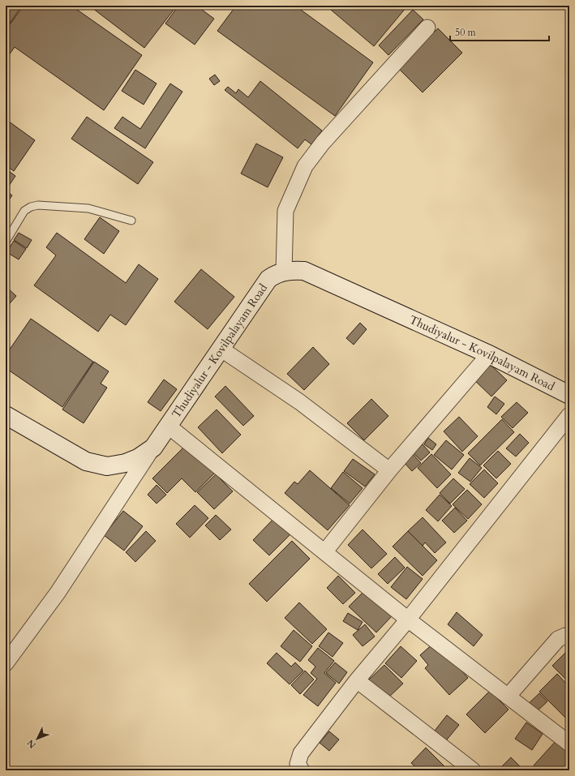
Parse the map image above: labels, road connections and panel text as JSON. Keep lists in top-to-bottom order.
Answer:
{
  "streets": {
    "main road": ["Thudiyalur - Kovilpalayam Road"]
  },
  "scale_bar": "50 m",
  "north": "bottom left"
}
